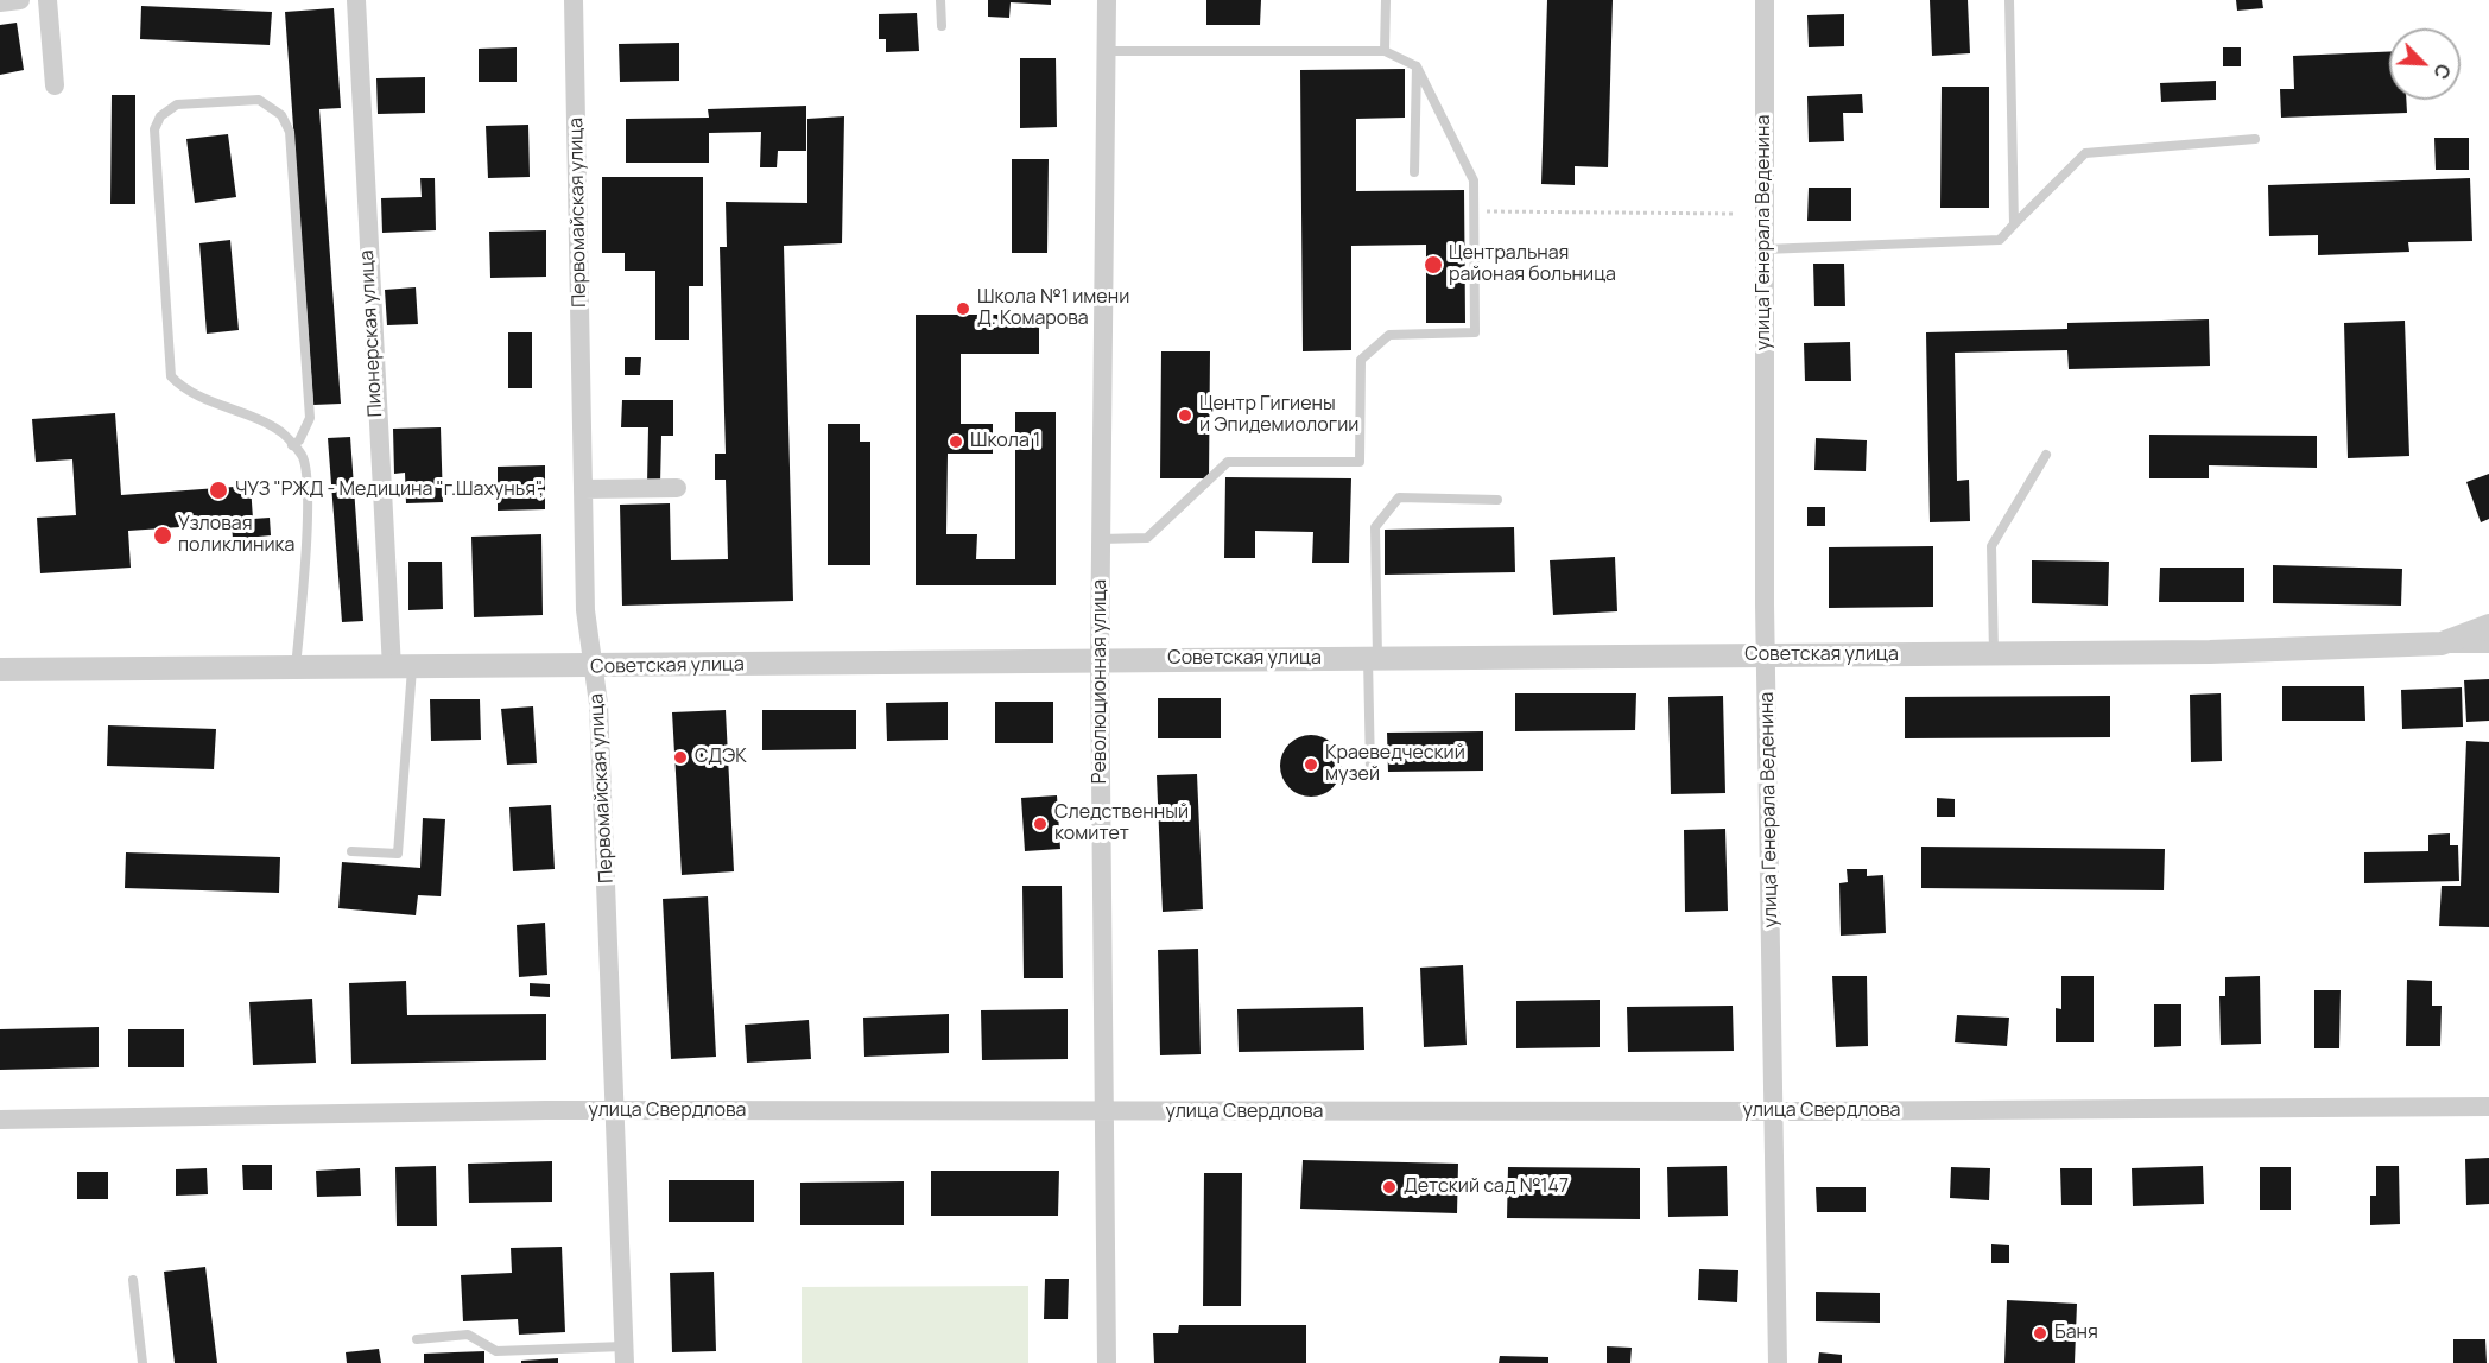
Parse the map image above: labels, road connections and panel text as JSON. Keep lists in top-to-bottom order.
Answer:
{
  "streets": {
    "street": [
      "Первомайская улица",
      "улица Генерала Веденина",
      "Пионерская улица",
      "Советская улица",
      "Революционная улица",
      "улица Свердлова"
    ]
  },
  "crossings": [
    ["Первомайская улица", "Советская улица"],
    ["Первомайская улица", "улица Свердлова"],
    ["улица Генерала Веденина", "Советская улица"],
    ["улица Генерала Веденина", "улица Свердлова"],
    ["Пионерская улица", "Советская улица"],
    ["Советская улица", "Революционная улица"],
    ["Революционная улица", "улица Свердлова"]
  ],
  "places": [
    "Центральная районая больница",
    "Школа №1 имени Д. Комарова",
    "Центр Гигиены и Эпидемиологии",
    "Школа 1",
    "ЧУЗ \"РЖД - Медицина \"г.Шахунья\",",
    "Узловая поликлиника",
    "СДЭК",
    "Краеведческий музей",
    "Следственный комитет",
    "Детский сад №147",
    "Баня"
  ],
  "north": "bottom right"
}
